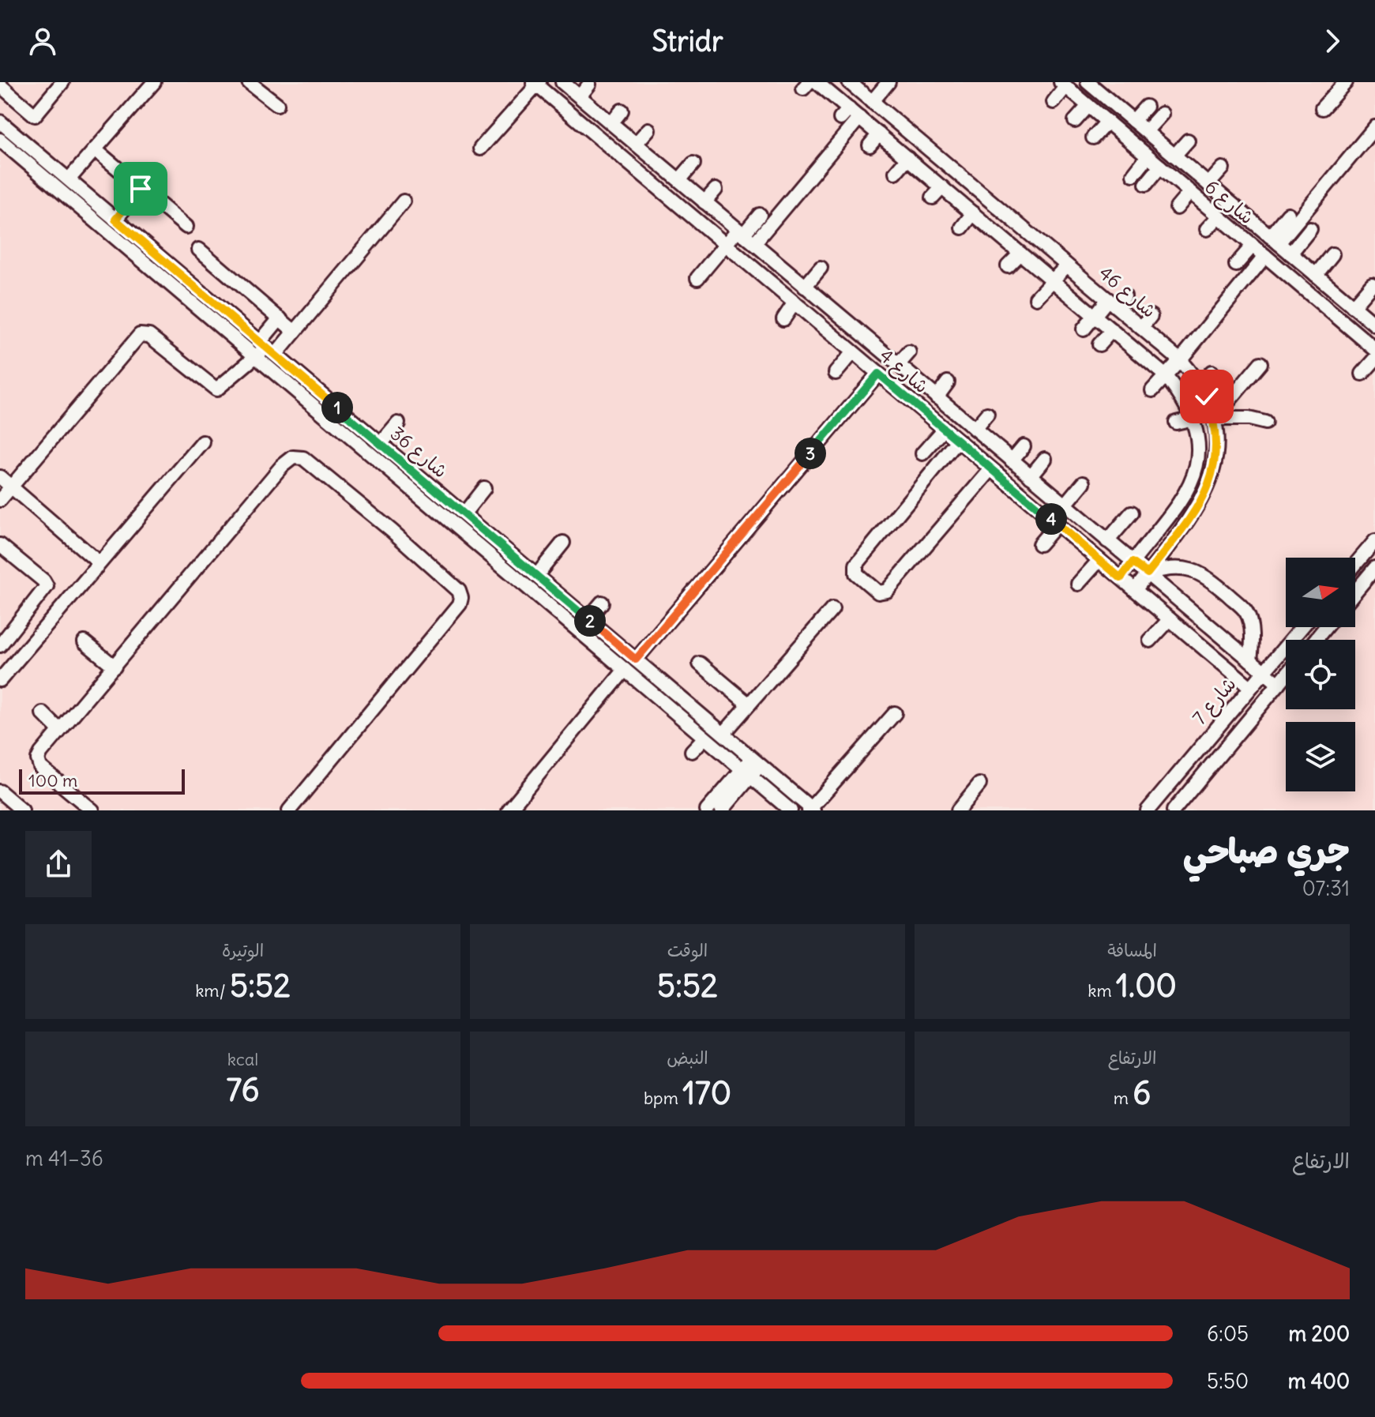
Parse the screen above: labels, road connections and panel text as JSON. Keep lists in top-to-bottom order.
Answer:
{
  "streets": {
    "street": [
      "شارع 6",
      "شارع 46",
      "شارع 4",
      "شارع 36",
      "شارع 7"
    ]
  },
  "crossings": [
    ["شارع 46", "شارع 4"],
    ["شارع 4", "شارع 7"]
  ],
  "scale_bar": "100 m",
  "north": "right",
  "page": {
    "header": "Stridr",
    "pins": [
      "1",
      "3",
      "4",
      "2"
    ],
    "scale": "100 m",
    "heading": ["جري صباحي", "07:31"],
    "stats": [
      ["المسافة", "1.00 km"],
      ["الوقت", "5:52"],
      ["الوتيرة", "5:52 /km"],
      ["الارتفاع", "6 m"],
      ["النبض", "170 bpm"],
      ["kcal", "76"]
    ],
    "chart": ["الارتفاع", "36–41 m"],
    "list": [
      {
        "name": "200 m",
        "note": "6:05"
      },
      {
        "name": "400 m",
        "note": "5:50"
      }
    ]
  }
}
